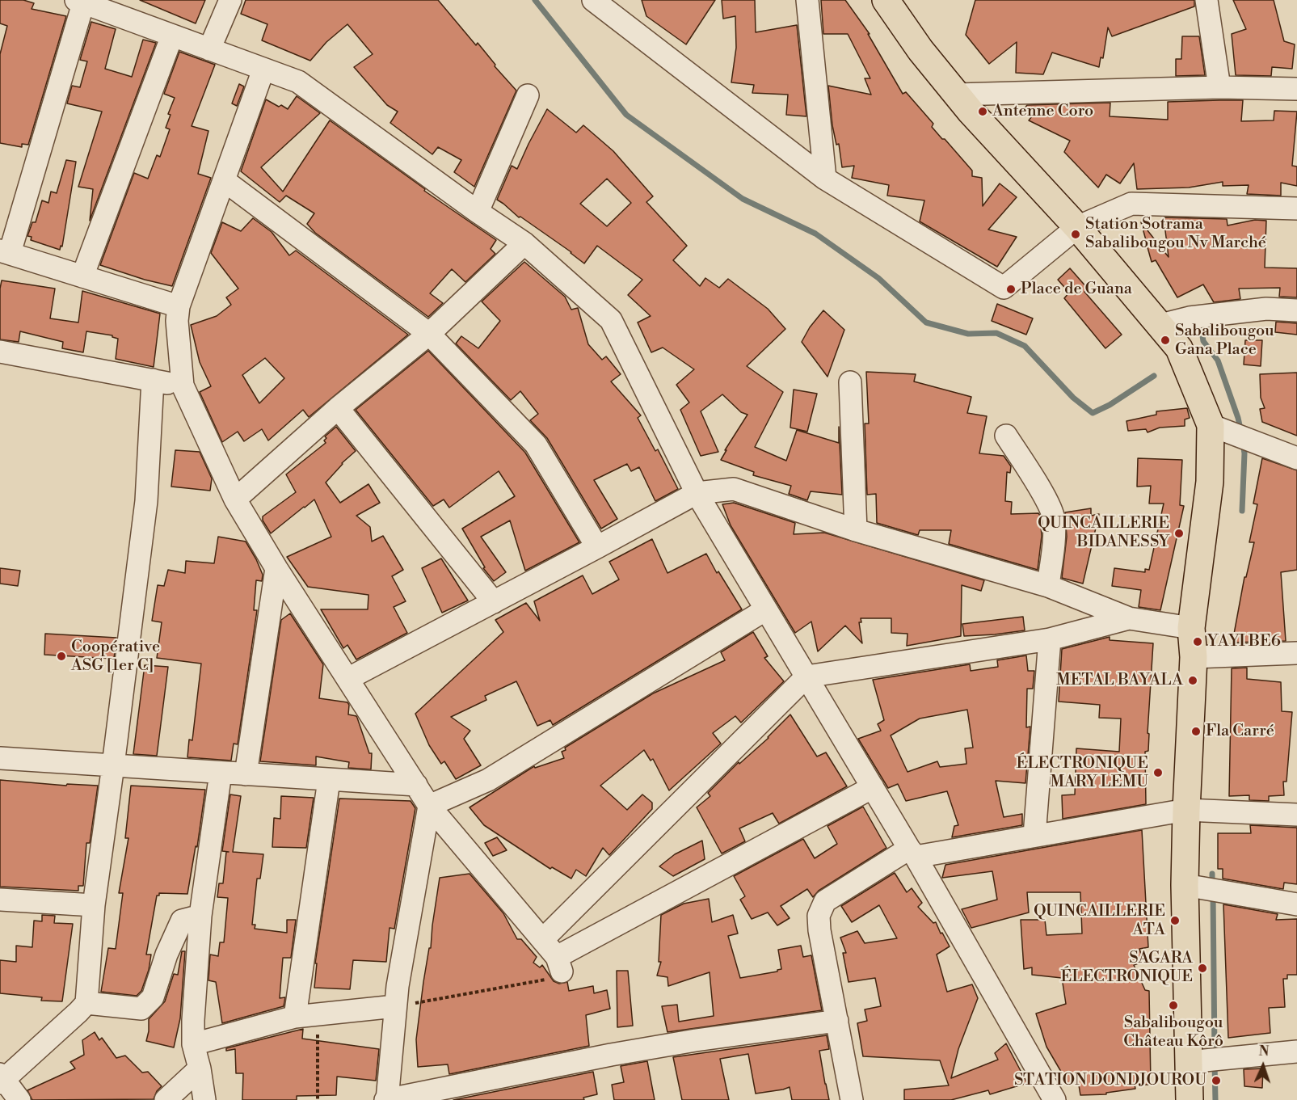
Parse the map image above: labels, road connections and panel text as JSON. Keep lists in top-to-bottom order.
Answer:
{
  "places": [
    "Antenne Coro",
    "Station Sotrama Sabalibougou Nv Marché",
    "Place de Guana",
    "Sabalibougou Gana Place",
    "QUINCAILLERIE BIDANESSY",
    "YAYI BE6",
    "Coopérative ASG [1er C]",
    "METAL BAYALA",
    "Fla Carré",
    "ÉLECTRONIQUE MARY LEMU",
    "QUINCAILLERIE ATA",
    "SAGARA ÉLECTRONIQUE",
    "Sabalibougou Château Kôrô",
    "STATION DONDJOUROU"
  ],
  "north": "top"
}
